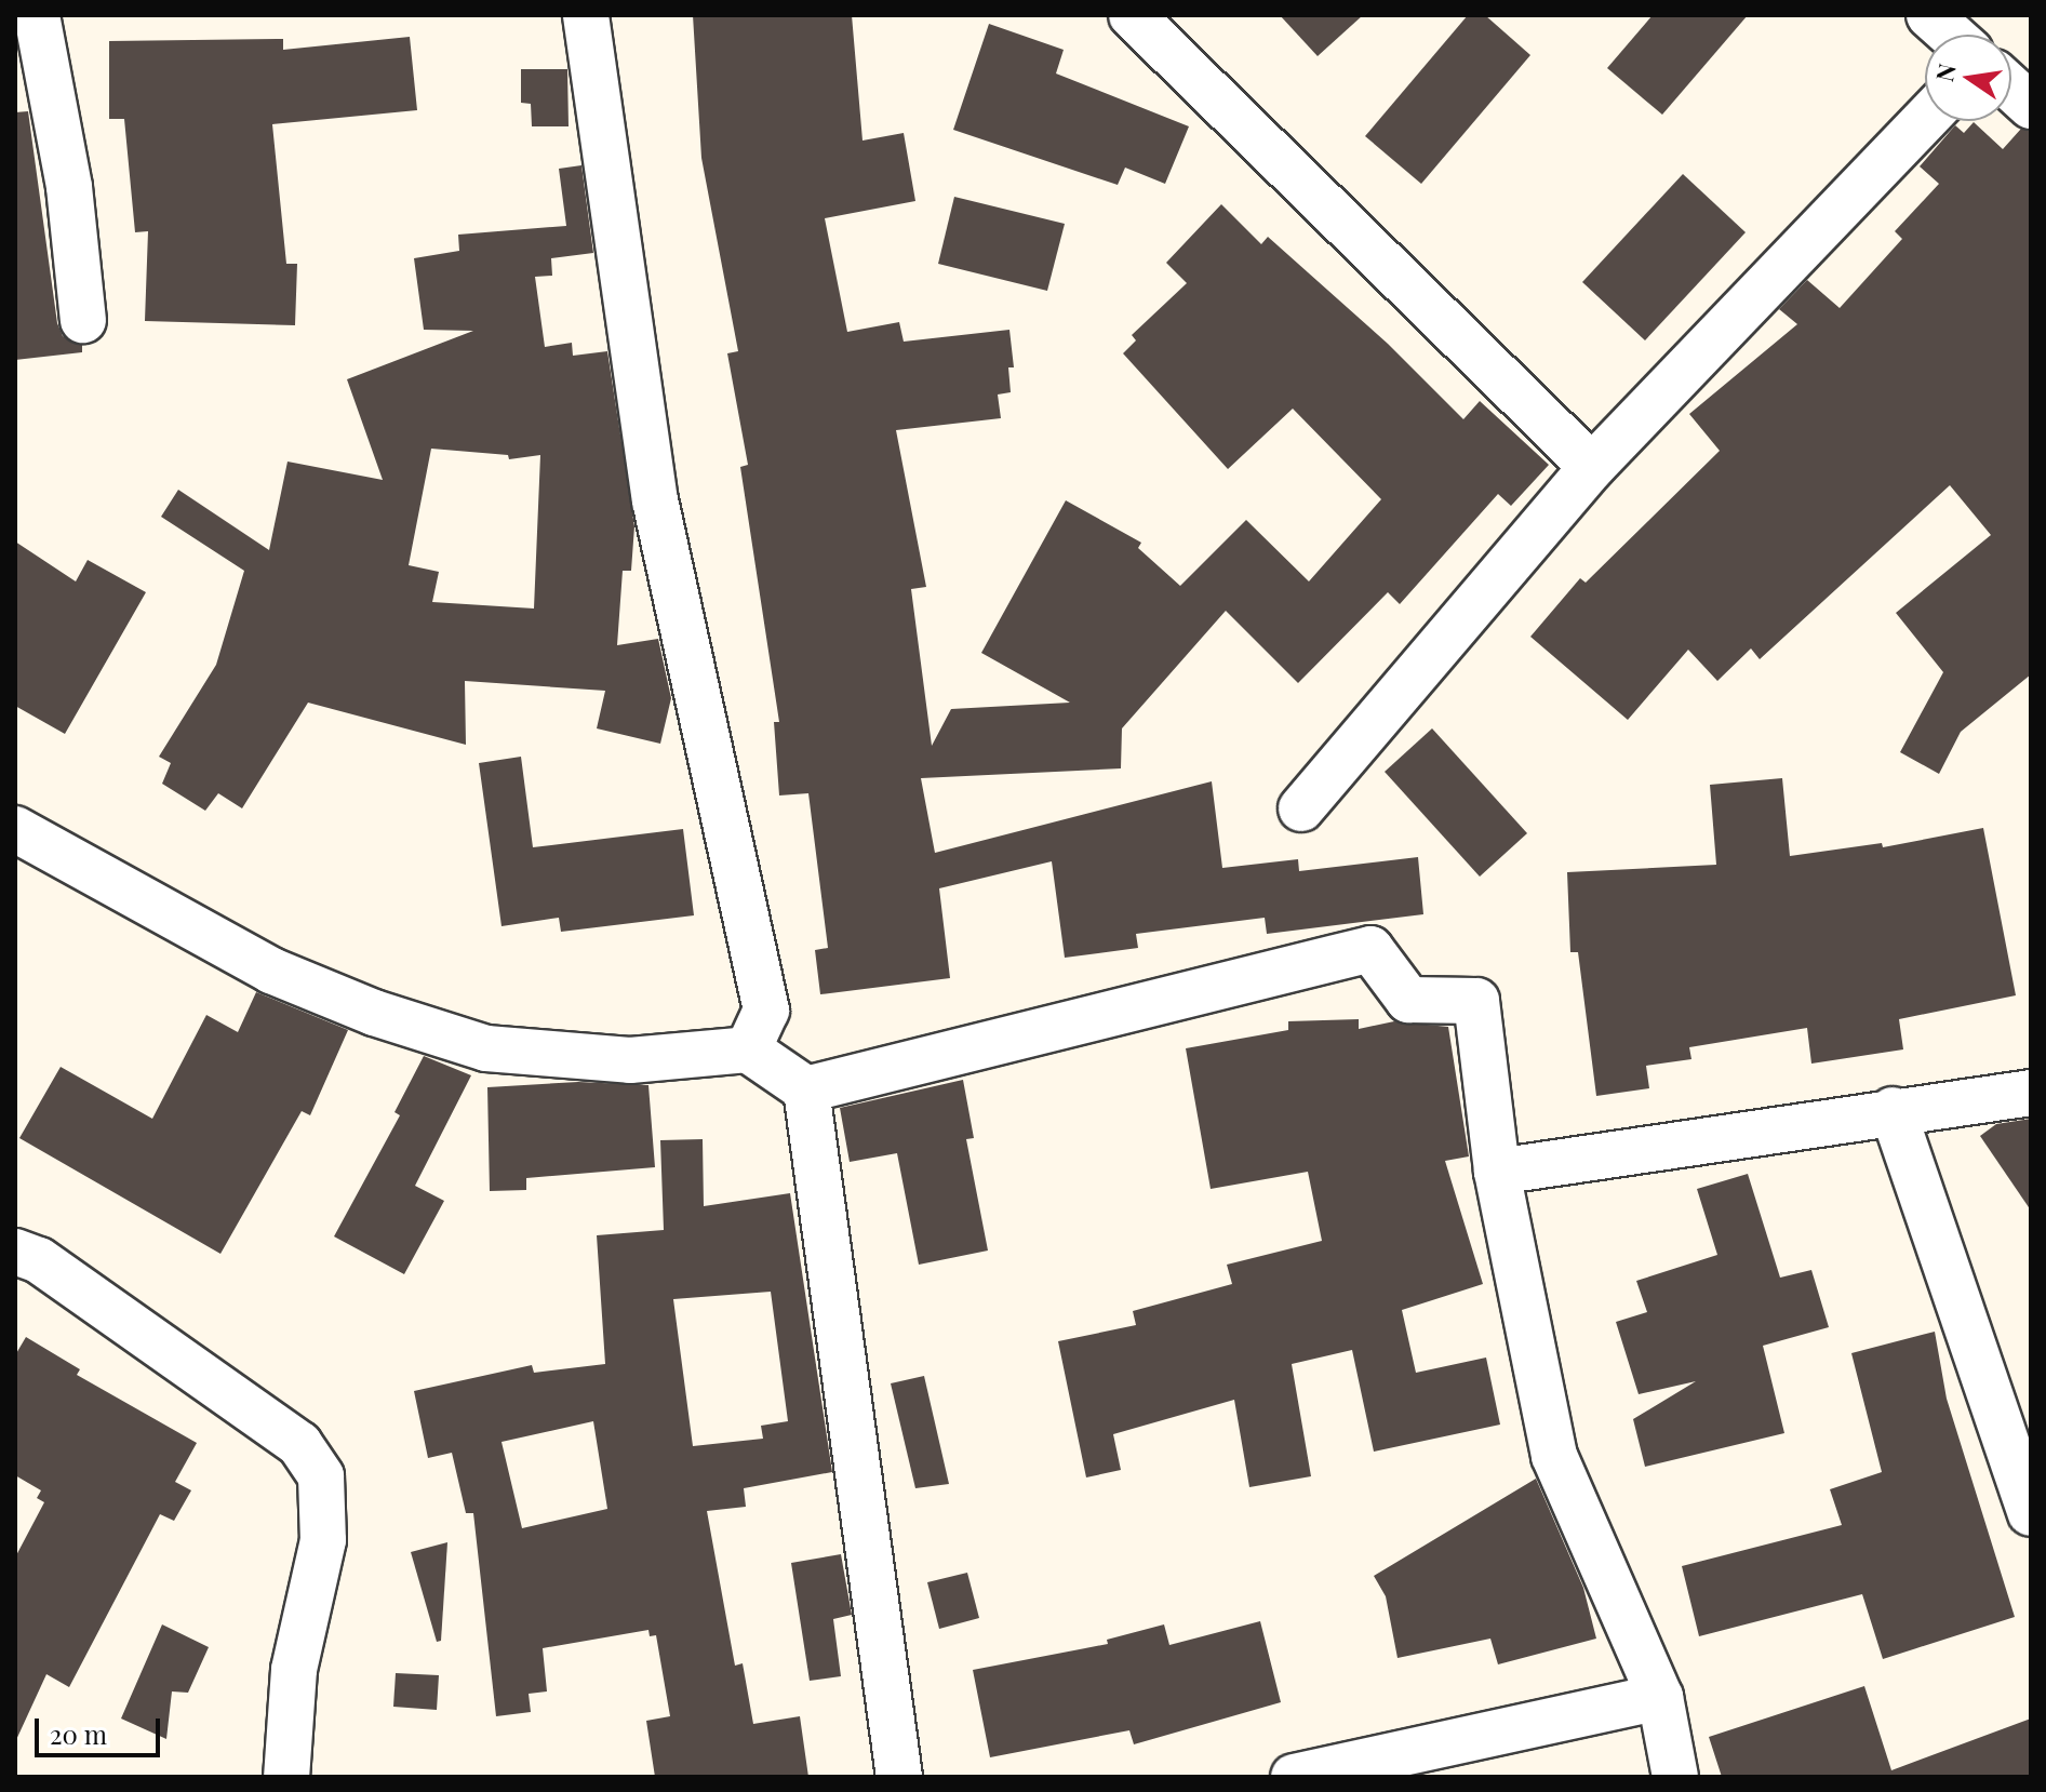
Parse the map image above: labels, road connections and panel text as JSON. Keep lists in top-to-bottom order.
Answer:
{
  "scale_bar": "20 m",
  "north": "left"
}
